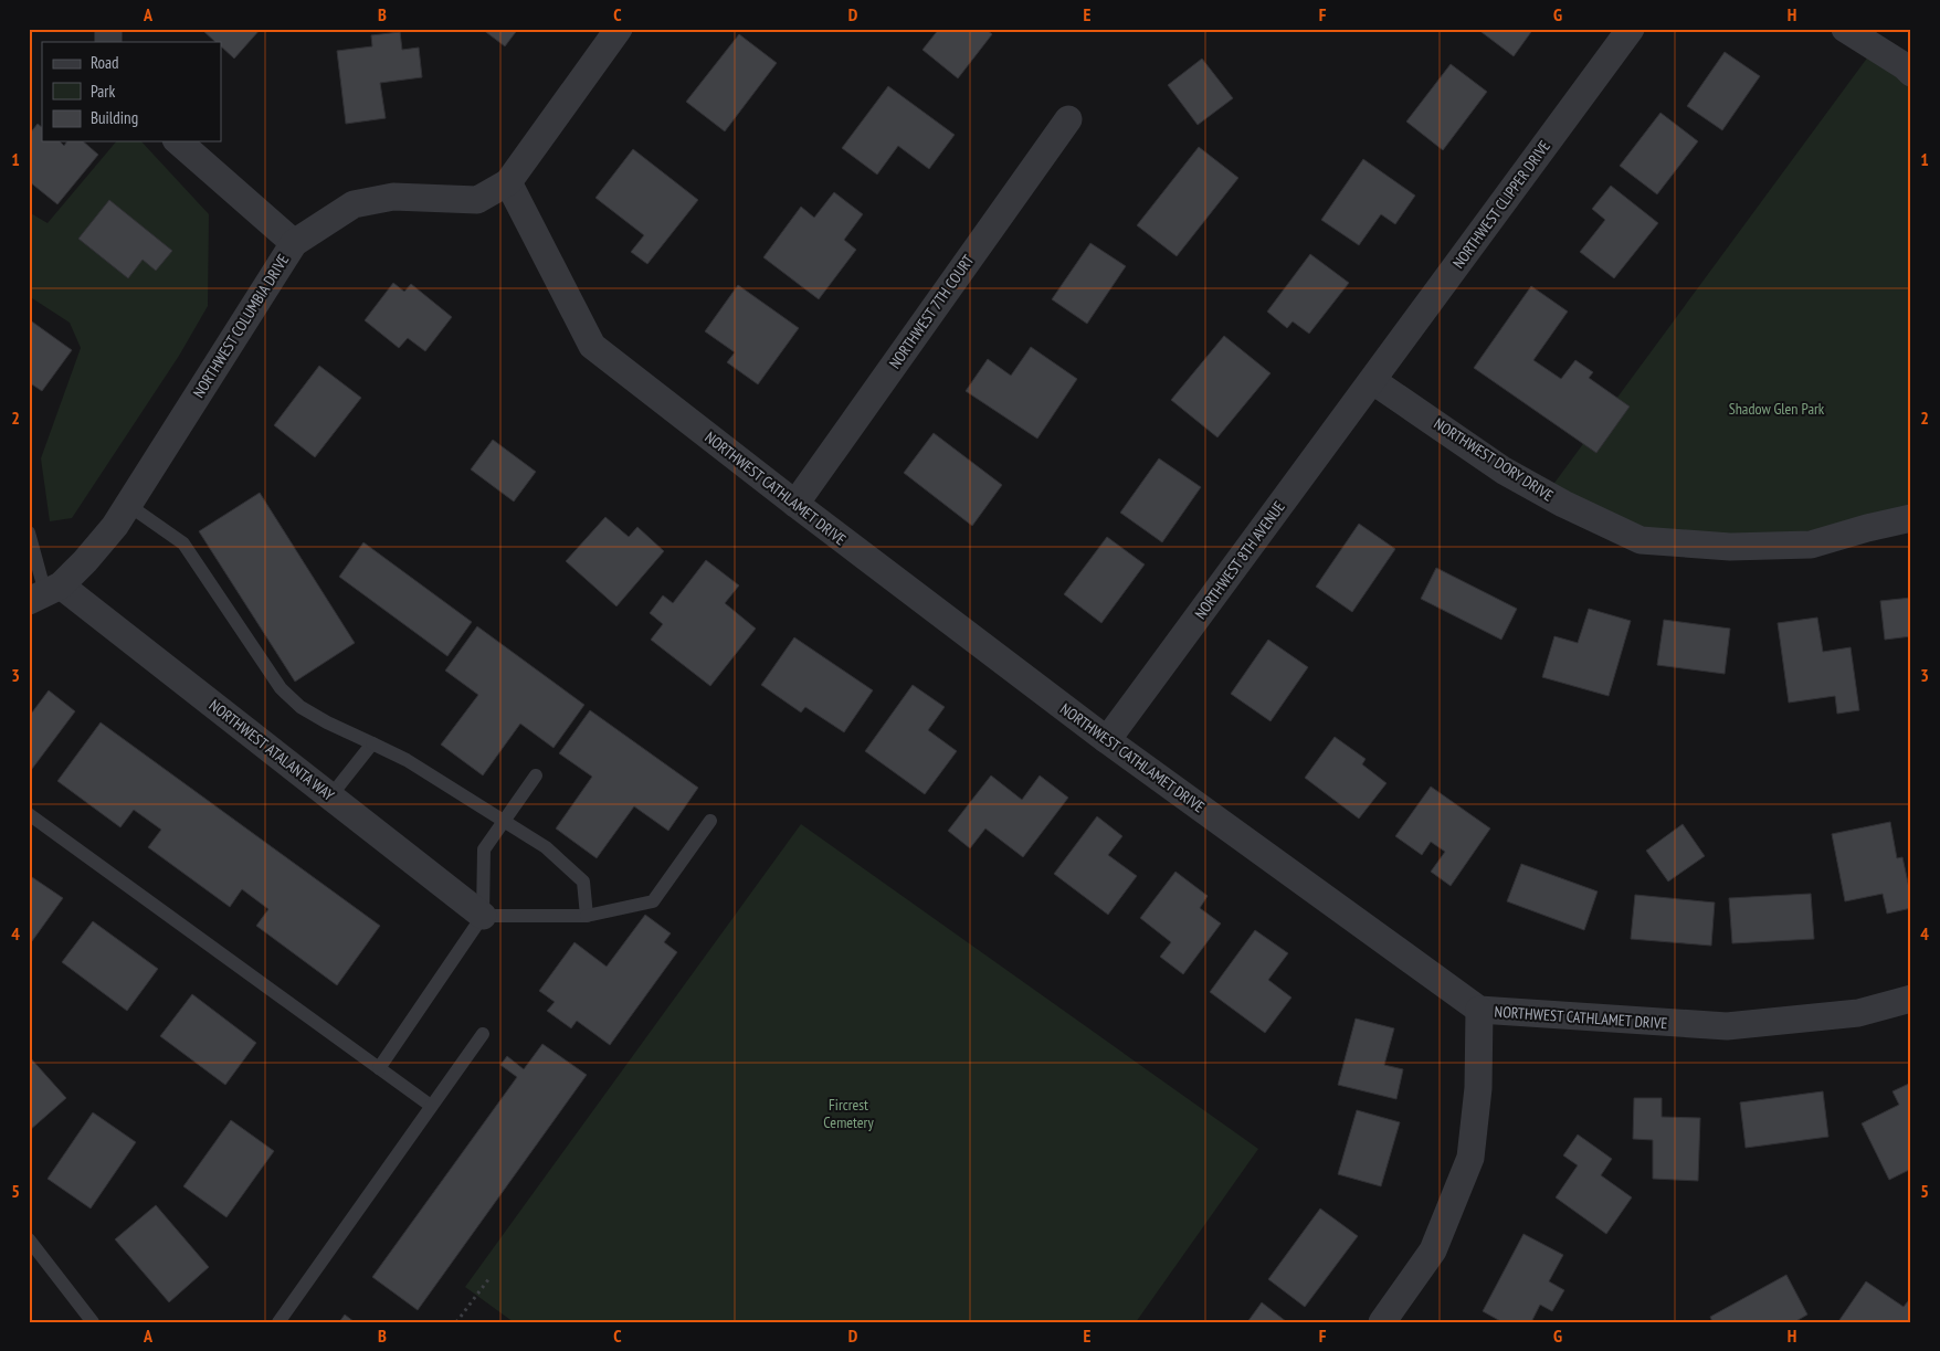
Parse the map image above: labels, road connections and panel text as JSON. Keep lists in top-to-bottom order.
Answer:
{
  "streets": {
    "street": [
      "NORTHWEST CLIPPER DRIVE",
      "NORTHWEST 7TH COURT",
      "NORTHWEST COLUMBIA DRIVE",
      "NORTHWEST DORY DRIVE",
      "NORTHWEST CATHLAMET DRIVE",
      "NORTHWEST 8TH AVENUE",
      "NORTHWEST ATALANTA WAY"
    ]
  },
  "crossings": [
    ["NORTHWEST CLIPPER DRIVE", "NORTHWEST DORY DRIVE"],
    ["NORTHWEST CLIPPER DRIVE", "NORTHWEST 8TH AVENUE"],
    ["NORTHWEST 7TH COURT", "NORTHWEST CATHLAMET DRIVE"],
    ["NORTHWEST COLUMBIA DRIVE", "NORTHWEST CATHLAMET DRIVE"],
    ["NORTHWEST COLUMBIA DRIVE", "NORTHWEST ATALANTA WAY"],
    ["NORTHWEST DORY DRIVE", "NORTHWEST 8TH AVENUE"],
    ["NORTHWEST CATHLAMET DRIVE", "NORTHWEST 8TH AVENUE"]
  ],
  "parks": ["Shadow Glen Park", "Fircrest Cemetery"],
  "legend": ["Road", "Park", "Building"],
  "grid": {
    "columns": [
      "A",
      "B",
      "C",
      "D",
      "E",
      "F",
      "G",
      "H"
    ],
    "rows": [
      "1",
      "2",
      "3",
      "4",
      "5"
    ]
  }
}
